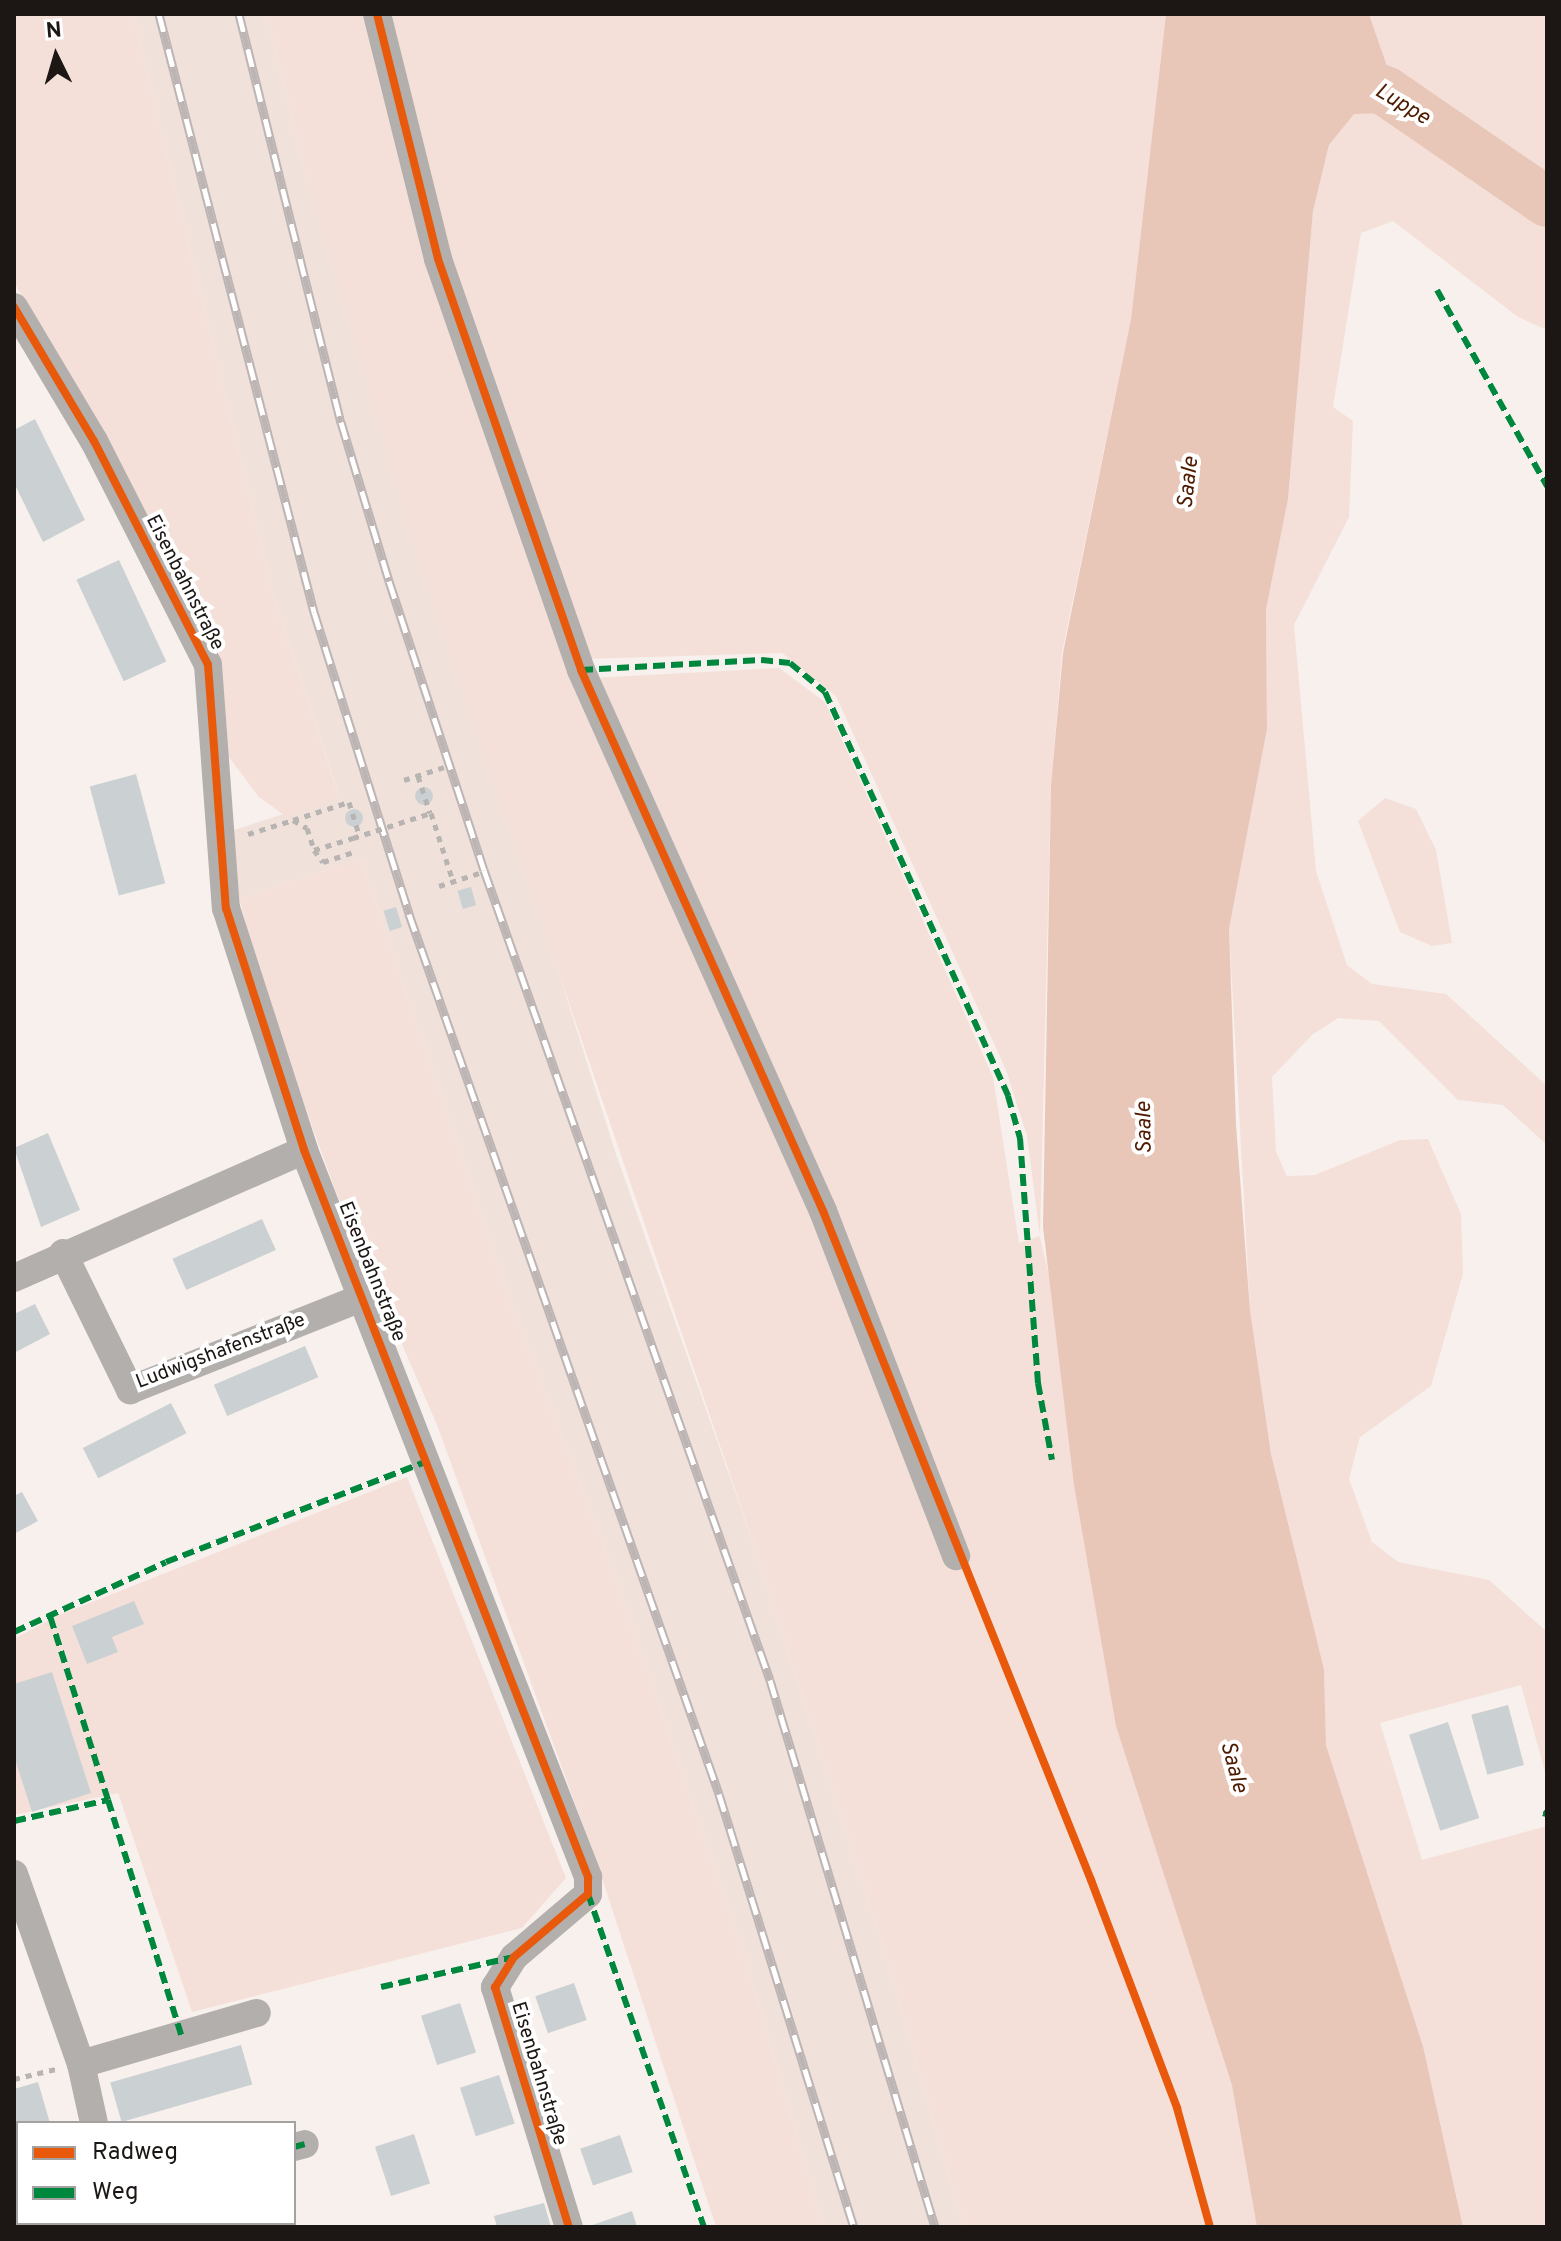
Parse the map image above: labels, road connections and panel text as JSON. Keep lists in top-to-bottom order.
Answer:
{
  "streets": {
    "street": ["Eisenbahnstraße", "Ludwigshafenstraße"]
  },
  "crossings": [
    ["Eisenbahnstraße", "Ludwigshafenstraße"]
  ],
  "water": ["Luppe", "Saale"],
  "legend": ["Radweg", "Weg"],
  "north": "top"
}
